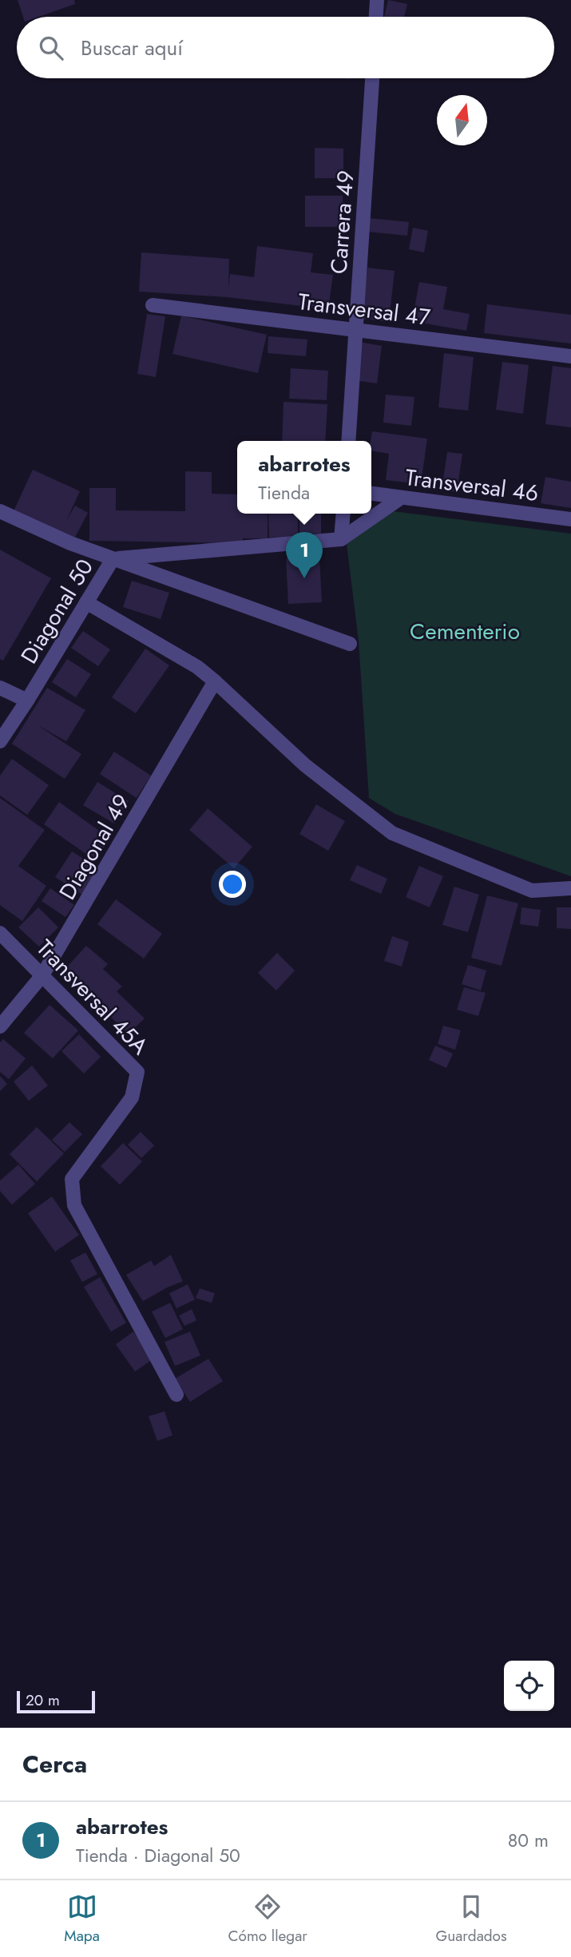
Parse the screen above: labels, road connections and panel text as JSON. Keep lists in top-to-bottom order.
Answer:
{
  "streets": {
    "street": [
      "Carrera 49",
      "Transversal 47",
      "Transversal 46",
      "Diagonal 50",
      "Diagonal 49",
      "Transversal 45A"
    ]
  },
  "crossings": [
    ["Carrera 49", "Transversal 47"],
    ["Transversal 46", "Diagonal 50"],
    ["Diagonal 49", "Transversal 45A"]
  ],
  "parks": ["Cementerio"],
  "scale_bar": "20 m",
  "north": "top",
  "page": {
    "search": "Buscar aquí",
    "popup": ["abarrotes", "Tienda"],
    "pins": "1",
    "scale": "20 m",
    "heading": "Cerca",
    "list": [
      {
        "mark": "1",
        "name": "abarrotes",
        "note": "Tienda · Diagonal 50",
        "value": "80 m"
      }
    ],
    "nav": ["Mapa", "Cómo llegar", "Guardados"]
  }
}
